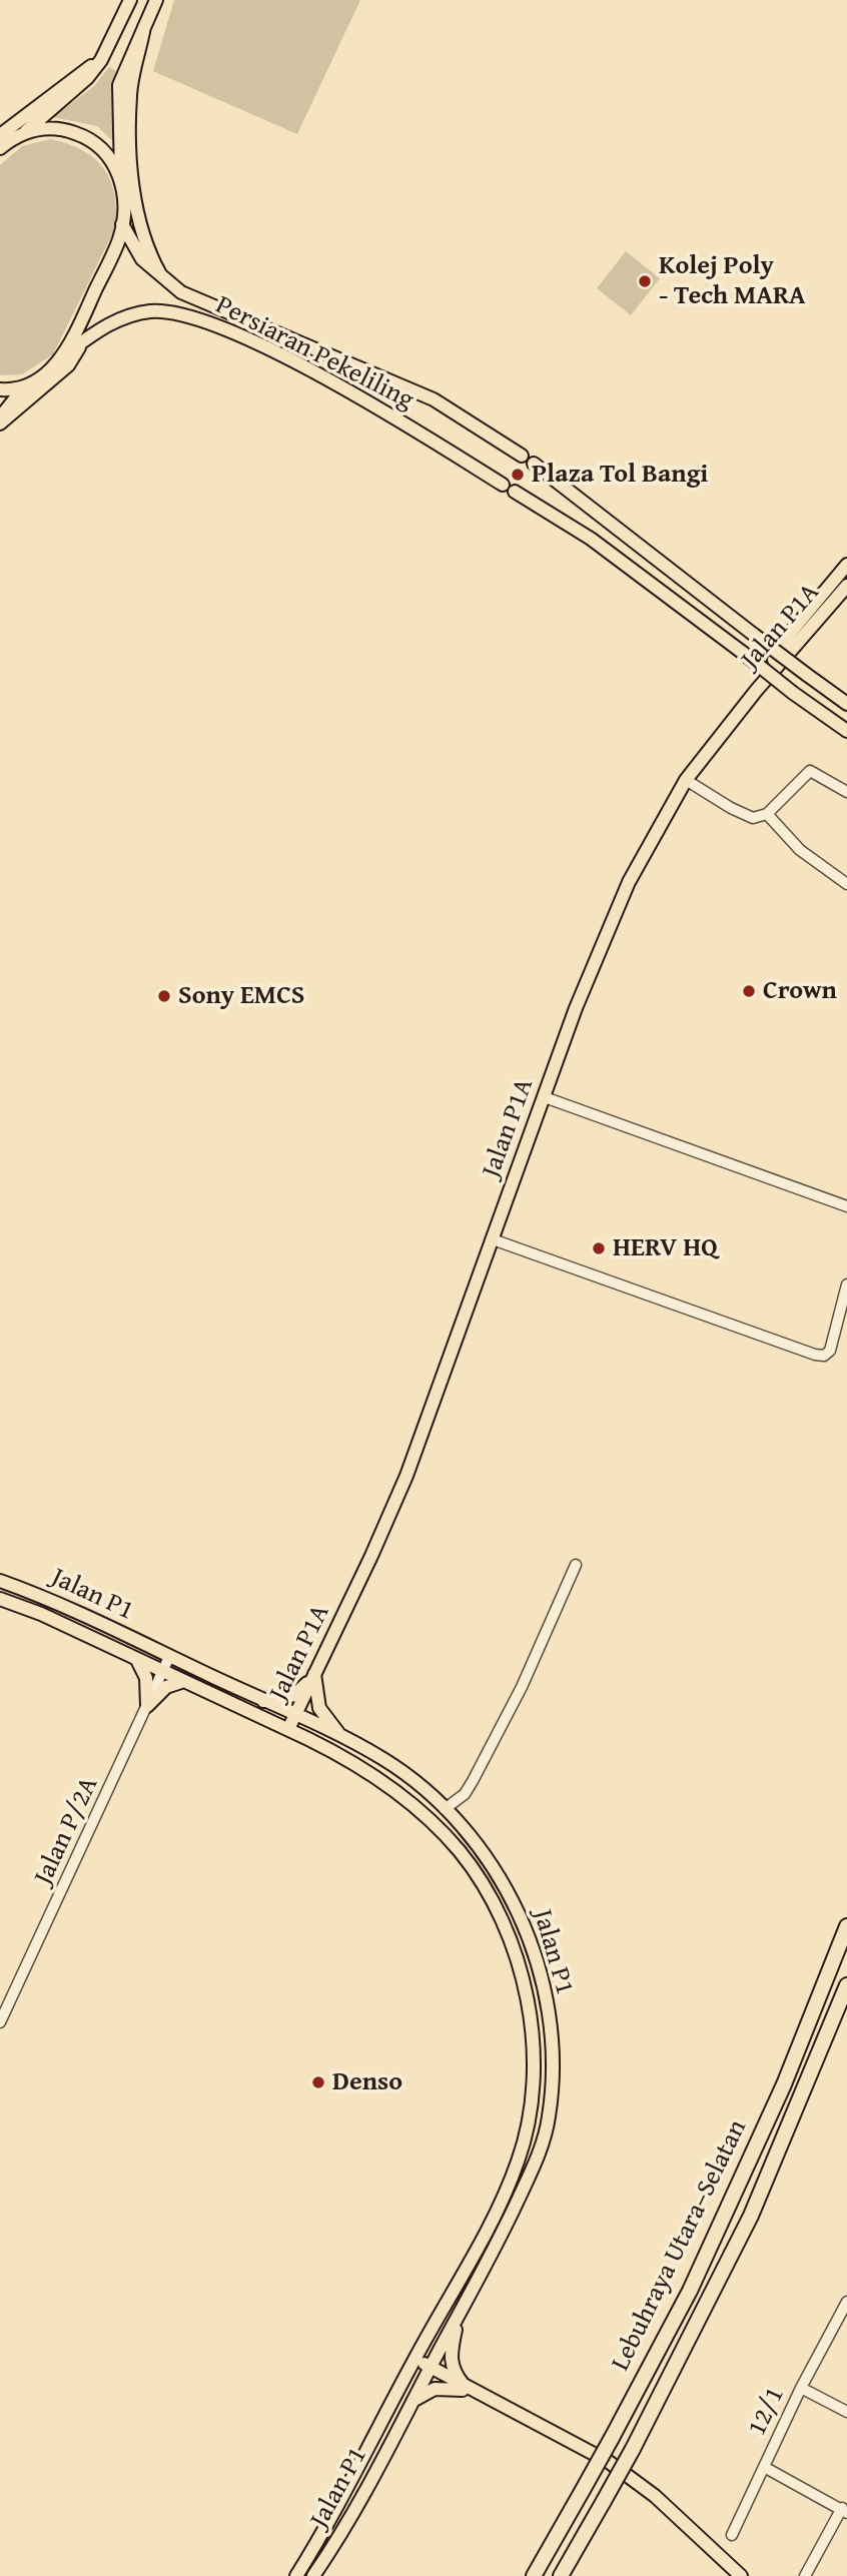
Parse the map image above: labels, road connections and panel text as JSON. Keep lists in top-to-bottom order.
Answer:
{
  "streets": {
    "highway": ["Lebuhraya Utara–Selatan"],
    "main road": ["Persiaran Pekeliling", "Jalan P1A", "Jalan P1"],
    "street": ["Jalan P/2A", "12/1"]
  },
  "crossings": [
    ["Jalan P1A", "Jalan P1"],
    ["Jalan P1", "Jalan P/2A"]
  ],
  "places": [
    "Kolej Poly - Tech MARA",
    "Plaza Tol Bangi",
    "Crown",
    "Sony EMCS",
    "HERV HQ",
    "Denso"
  ]
}
